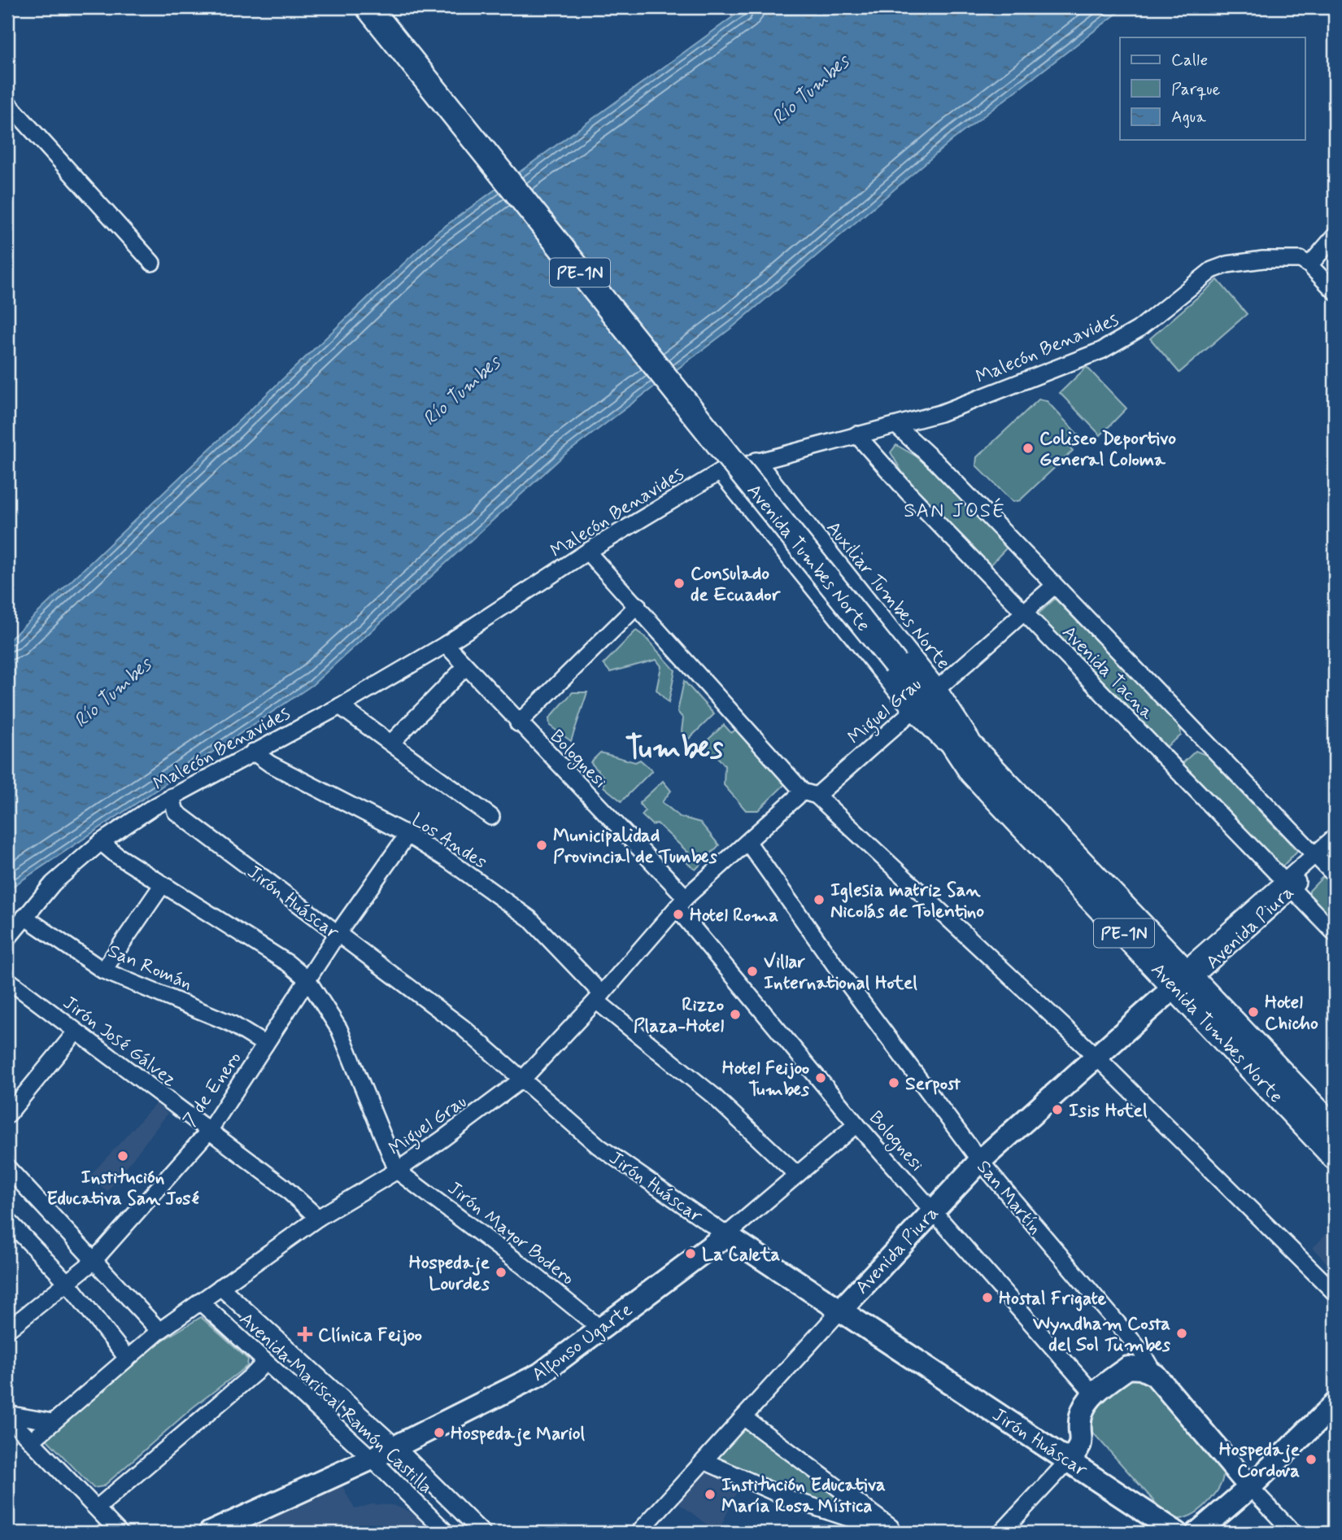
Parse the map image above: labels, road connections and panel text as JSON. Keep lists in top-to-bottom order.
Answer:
{
  "streets": {
    "highway": ["PE-1N", "Avenida Tumbes Norte"],
    "main road": [
      "Jirón Huáscar",
      "Avenida Piura",
      "San Martín",
      "Alfonso Ugarte"
    ],
    "street": [
      "Malecón Benavides",
      "Auxiliar Tumbes Norte",
      "Avenida Tacna",
      "Miguel Grau",
      "Bolognesi",
      "Los Andes",
      "San Román",
      "Jirón José Gálvez",
      "7 de Enero",
      "Jirón Mayor Bodero",
      "Avenida Mariscal Ramón Castilla"
    ]
  },
  "crossings": [
    ["Malecón Benavides", "Auxiliar Tumbes Norte"],
    ["Malecón Benavides", "Avenida Tacna"],
    ["Malecón Benavides", "Bolognesi"],
    ["Malecón Benavides", "Los Andes"],
    ["Malecón Benavides", "Jirón Huáscar"],
    ["Malecón Benavides", "San Román"],
    ["Avenida Tumbes Norte", "Auxiliar Tumbes Norte"],
    ["Avenida Tumbes Norte", "Miguel Grau"],
    ["Avenida Tumbes Norte", "Avenida Piura"],
    ["Auxiliar Tumbes Norte", "Miguel Grau"],
    ["Avenida Tacna", "Miguel Grau"],
    ["Avenida Tacna", "Avenida Piura"],
    ["Miguel Grau", "Bolognesi"],
    ["Miguel Grau", "Los Andes"],
    ["Miguel Grau", "Jirón Huáscar"],
    ["Miguel Grau", "Jirón José Gálvez"],
    ["Miguel Grau", "San Martín"],
    ["Miguel Grau", "Jirón Mayor Bodero"],
    ["Miguel Grau", "Avenida Mariscal Ramón Castilla"],
    ["Bolognesi", "Avenida Piura"],
    ["Bolognesi", "Alfonso Ugarte"],
    ["Los Andes", "7 de Enero"],
    ["Los Andes", "Alfonso Ugarte"],
    ["Jirón Huáscar", "Avenida Piura"],
    ["Jirón Huáscar", "7 de Enero"],
    ["Jirón Huáscar", "Alfonso Ugarte"],
    ["Avenida Piura", "San Martín"],
    ["San Román", "7 de Enero"],
    ["Jirón José Gálvez", "7 de Enero"],
    ["Jirón Mayor Bodero", "Alfonso Ugarte"],
    ["Alfonso Ugarte", "Avenida Mariscal Ramón Castilla"]
  ],
  "districts": ["SAN JOSÉ", "Tumbes"],
  "water": ["Río Tumbes"],
  "places": {
    "other": [
      "Coliseo Deportivo General Coloma",
      "Consulado de Ecuador",
      "Municipalidad Provincial de Tumbes",
      "Iglesia matriz San Nicolás de Tolentino",
      "Hotel Roma",
      "Villar International Hotel",
      "Hotel Chicho",
      "Rizzo Plaza-Hotel",
      "Hotel Feijoo Tumbes",
      "Serpost",
      "Isis Hotel",
      "Institución Educativa San José",
      "La Caleta",
      "Hospedaje Lourdes",
      "Hostal Frigate",
      "Wyndham Costa del Sol Tumbes",
      "Hospedaje Mariol",
      "Hospedaje Cordova",
      "Institución Educativa María Rosa Mística"
    ],
    "health": ["Clínica Feijoo"]
  },
  "legend": ["Calle", "Parque", "Agua"]
}
